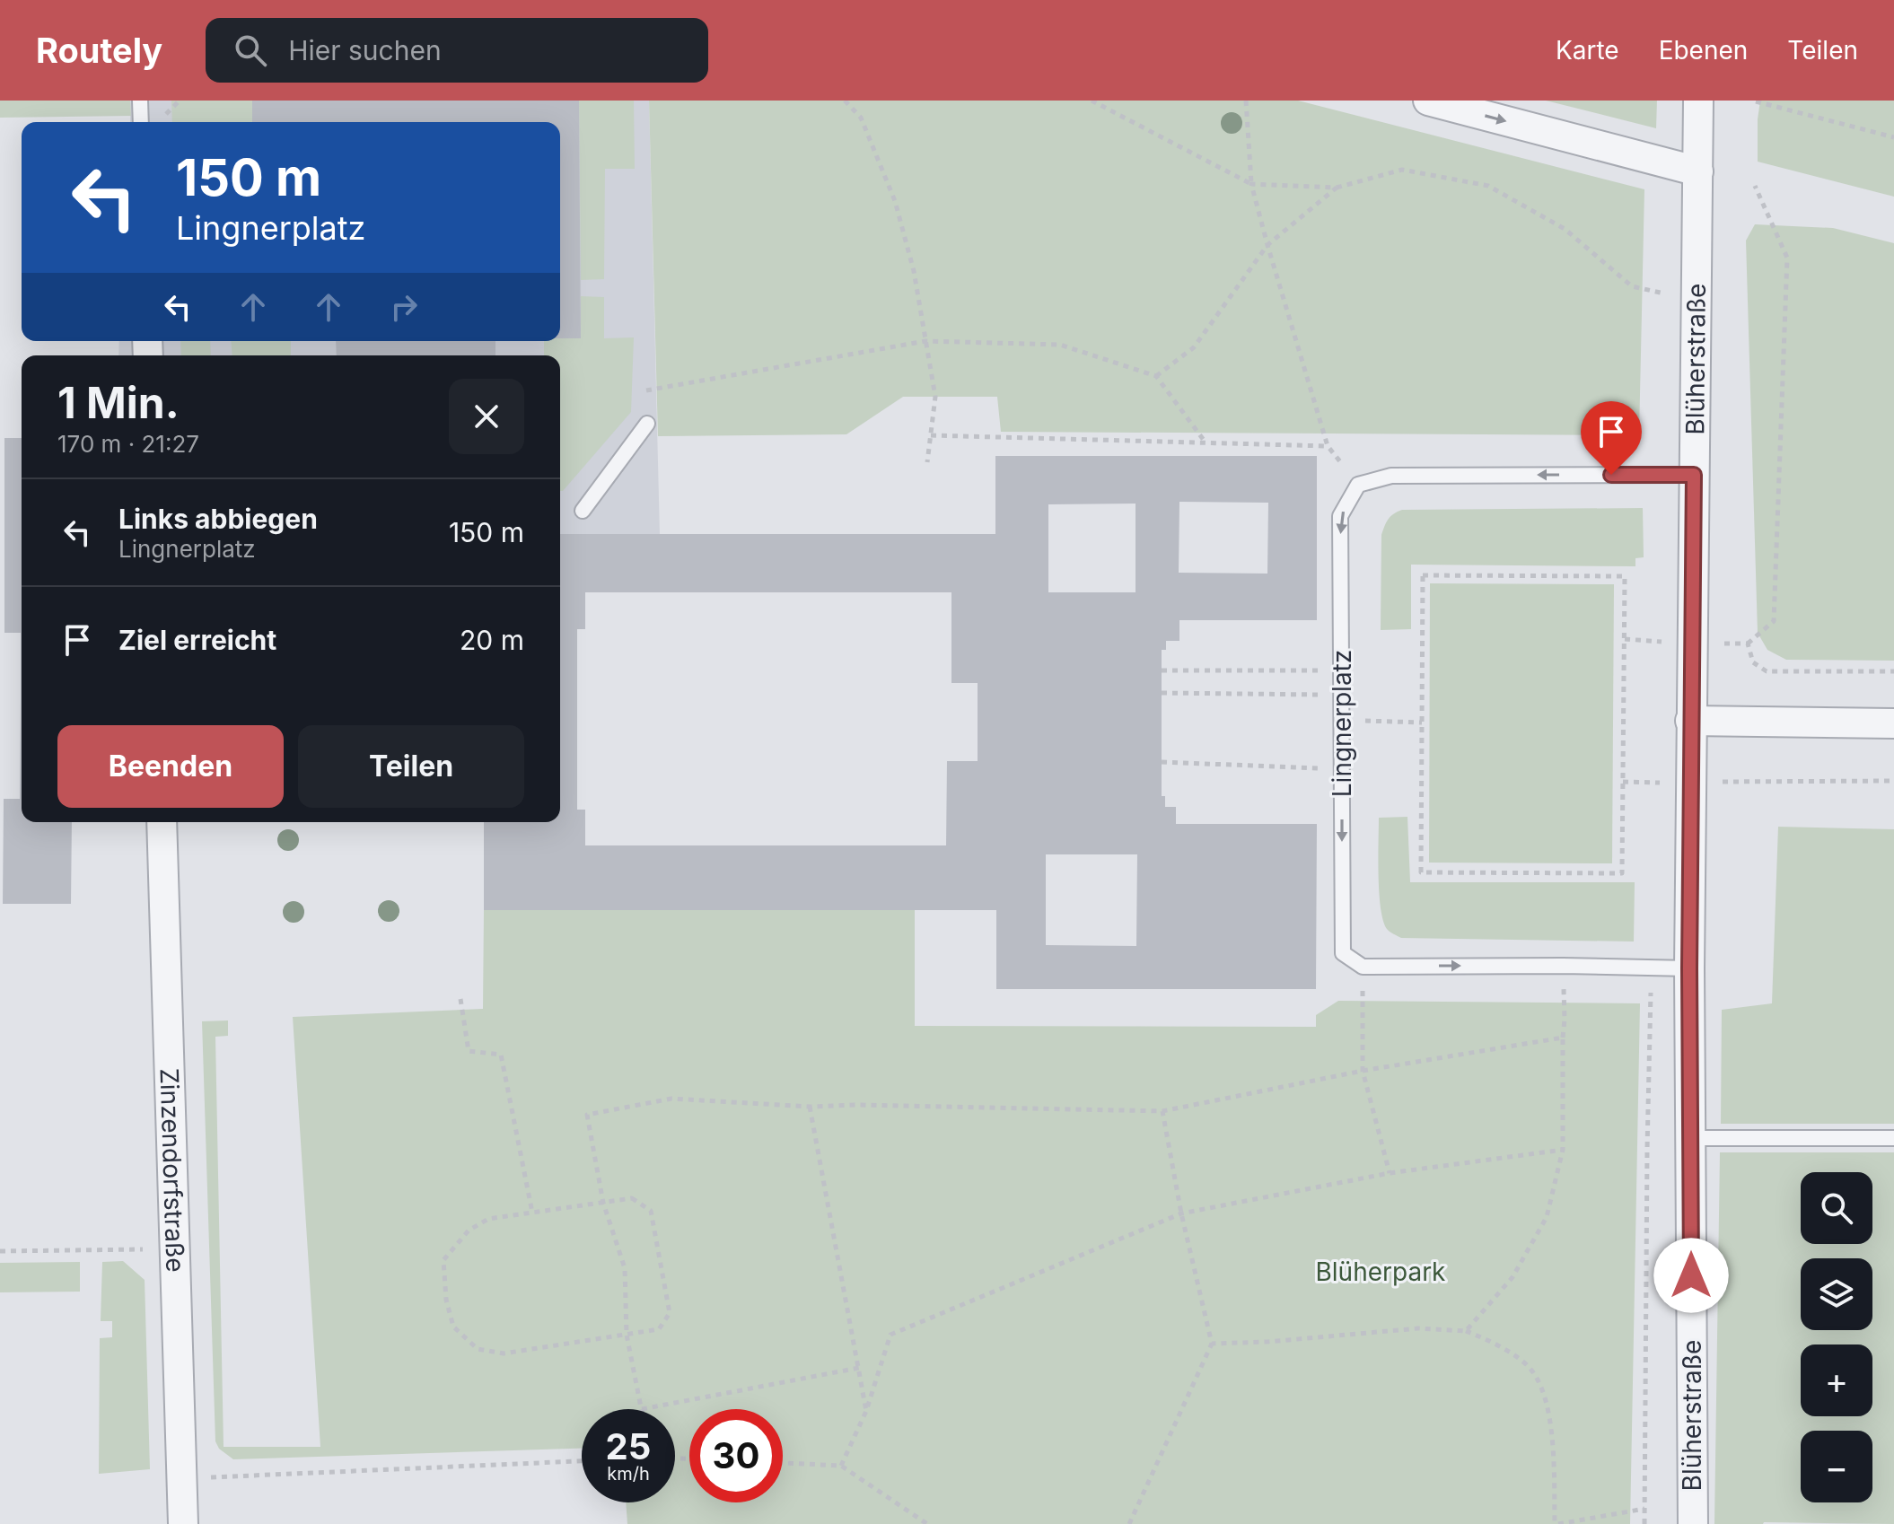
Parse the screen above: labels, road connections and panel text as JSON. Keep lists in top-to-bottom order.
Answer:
{
  "streets": {
    "street": ["Blüherstraße", "Zinzendorfstraße"],
    "lane": ["Lingnerplatz"]
  },
  "one_way": ["Lingnerplatz"],
  "parks": ["Blüherpark"],
  "page": {
    "header": "Routely",
    "search": "Hier suchen",
    "nav": ["Karte", "Ebenen", "Teilen"],
    "turn": ["150 m", "Lingnerplatz"],
    "heading": ["1 Min.", "170 m · 21:27"],
    "list": [
      {
        "name": "Links abbiegen",
        "note": "Lingnerplatz",
        "value": "150 m"
      },
      {
        "name": "Ziel erreicht",
        "value": "20 m"
      }
    ],
    "buttons": ["Beenden", "Teilen"],
    "map_buttons": ["+", "−"],
    "speed": "25 km/h",
    "limit": "30"
  }
}
